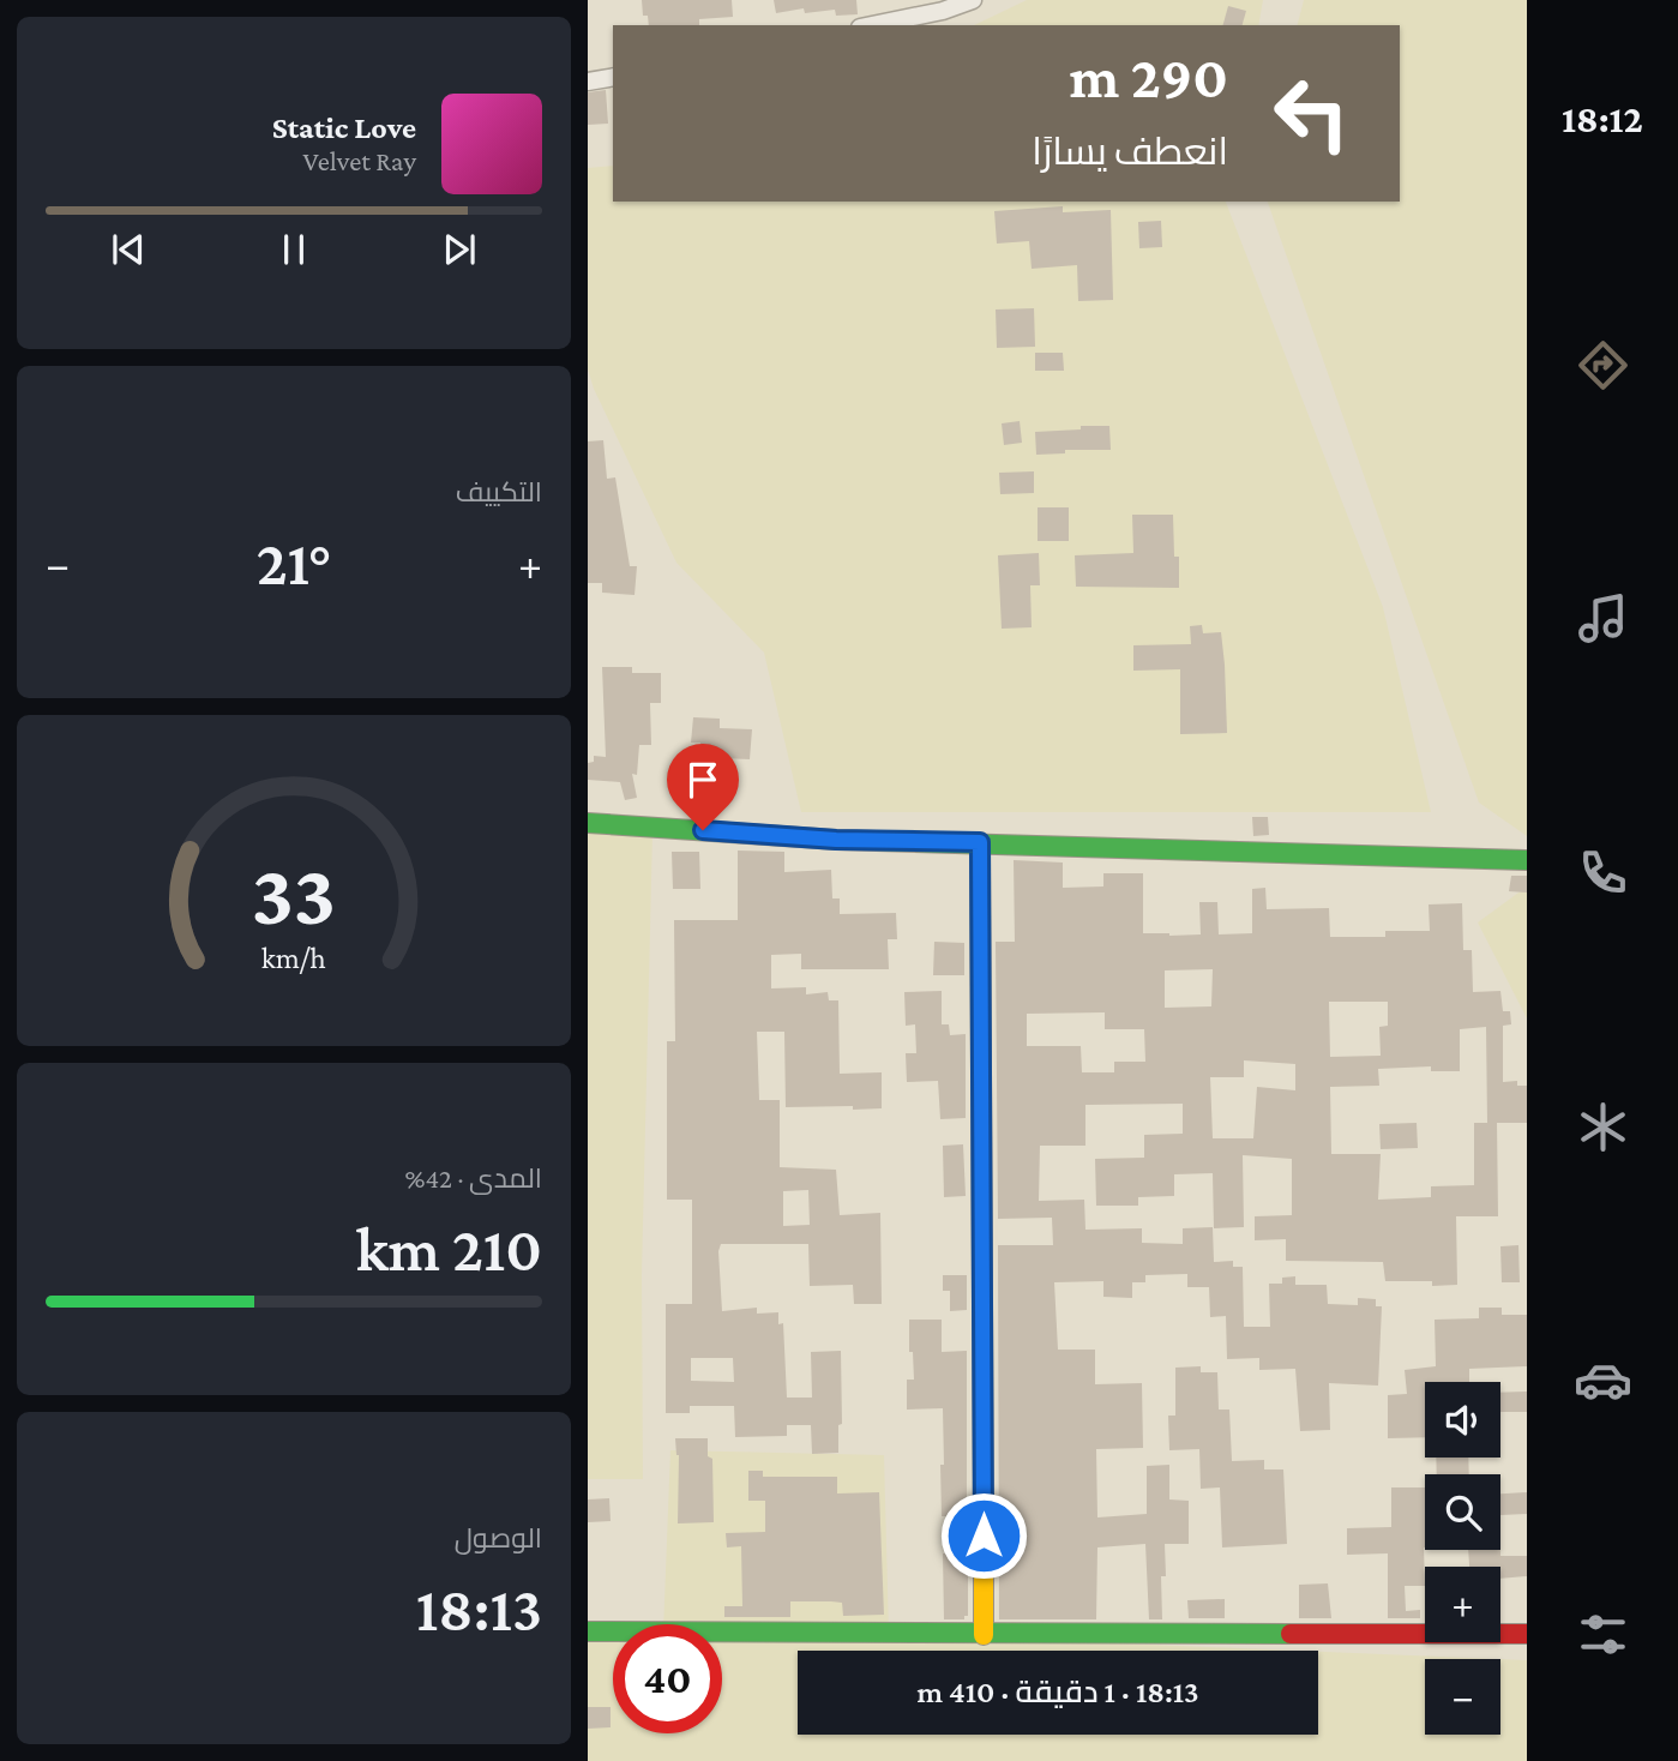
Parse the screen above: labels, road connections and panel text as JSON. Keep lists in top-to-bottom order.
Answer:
{
  "page": {
    "tabs": "18:12",
    "turn": ["290 m", "انعطف يسارًا"],
    "song": ["Static Love", "Velvet Ray"],
    "tile": [
      "التكييف",
      ["المدى · 42%", "210 km"],
      ["الوصول", "18:13"]
    ],
    "heat": ["−", "21°", "+"],
    "map_buttons": ["+", "−"],
    "limit": "40",
    "trip": "18:13 · 1 دقيقة · 410 m",
    "gauge": ["33", "km/h"]
  }
}
